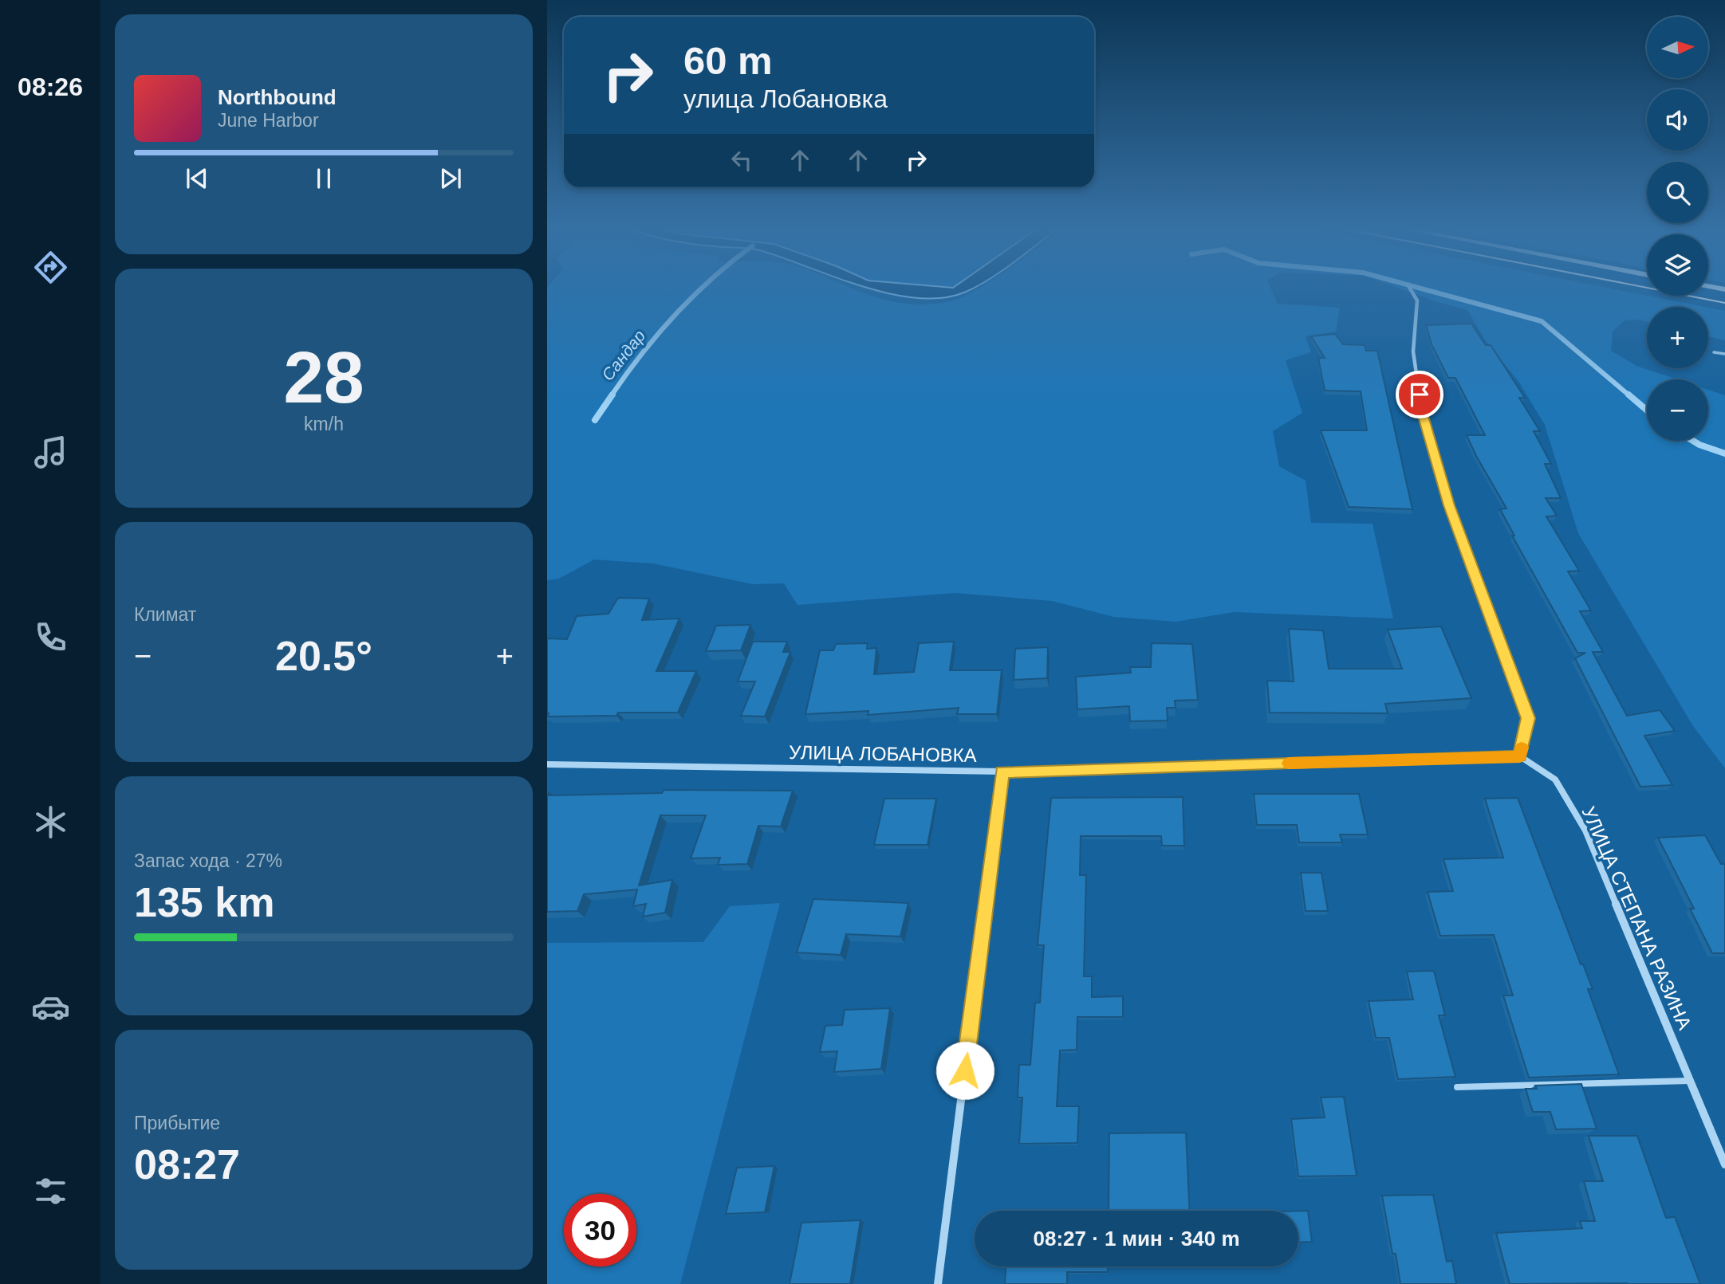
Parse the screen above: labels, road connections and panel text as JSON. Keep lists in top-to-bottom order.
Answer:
{
  "streets": {
    "street": ["УЛИЦА ЛОБАНОВКА", "УЛИЦА СТЕПАНА РАЗИНА"]
  },
  "crossings": [
    ["УЛИЦА ЛОБАНОВКА", "УЛИЦА СТЕПАНА РАЗИНА"]
  ],
  "water": ["Сандар"],
  "north": "right",
  "page": {
    "tabs": "08:26",
    "map_buttons": ["+", "−"],
    "turn": ["60 m", "улица Лобановка"],
    "song": ["Northbound", "June Harbor"],
    "tile": [
      ["28", "km/h"],
      "Климат",
      ["Запас хода · 27%", "135 km"],
      ["Прибытие", "08:27"]
    ],
    "heat": ["−", "20.5°", "+"],
    "limit": "30",
    "trip": "08:27 · 1 мин · 340 m"
  }
}
